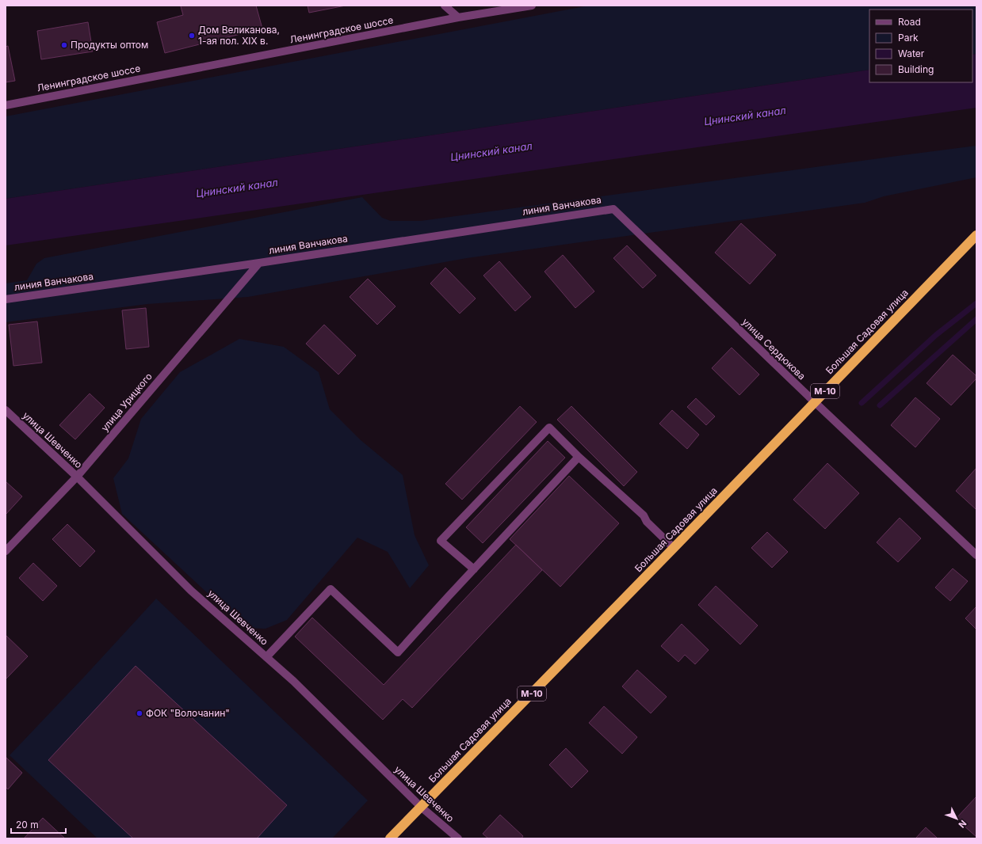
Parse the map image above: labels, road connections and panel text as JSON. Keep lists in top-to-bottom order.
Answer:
{
  "streets": {
    "highway": ["Большая Садовая улица", "М-10"],
    "street": [
      "Ленинградское шоссе",
      "линия Ванчакова",
      "улица Сердюкова",
      "улица Урицкого",
      "улица Шевченко"
    ]
  },
  "crossings": [
    ["линия Ванчакова", "улица Сердюкова"],
    ["линия Ванчакова", "улица Урицкого"],
    ["Большая Садовая улица", "улица Сердюкова"],
    ["Большая Садовая улица", "улица Шевченко"],
    ["улица Урицкого", "улица Шевченко"]
  ],
  "water": ["Цнинский канал"],
  "places": ["Дом Великанова, 1-ая пол. XIX в.", "Продукты оптом", "ФОК \"Волочанин\""],
  "legend": [
    "Road",
    "Park",
    "Water",
    "Building"
  ],
  "scale_bar": "20 m",
  "north": "bottom right"
}
